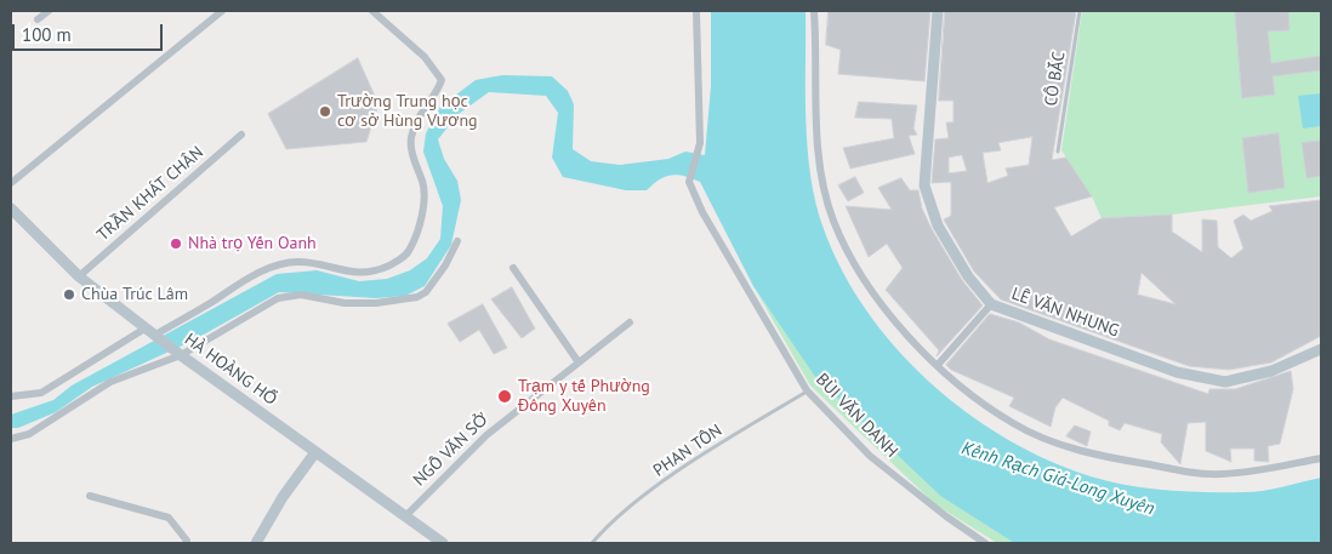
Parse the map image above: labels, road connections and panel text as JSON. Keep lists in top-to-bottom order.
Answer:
{
  "streets": {
    "street": [
      "TRẦN KHÁT CHÂN",
      "LÊ VĂN NHUNG",
      "HÀ HOÀNG HỔ",
      "BÙI VĂN DANH",
      "NGÔ VĂN SỞ"
    ],
    "lane": ["CÔ BẮC", "PHAN TÔN"]
  },
  "crossings": [
    ["TRẦN KHÁT CHÂN", "HÀ HOÀNG HỔ"],
    ["HÀ HOÀNG HỔ", "NGÔ VĂN SỞ"],
    ["BÙI VĂN DANH", "PHAN TÔN"]
  ],
  "water": ["Kênh Rạch Giá-Long Xuyên"],
  "places": [
    "Trường Trung học cơ sở Hùng Vương",
    "Nhà trọ Yến Oanh",
    "Chùa Trúc Lâm",
    "Trạm y tế Phường Đông Xuyên"
  ],
  "scale_bar": "100 m"
}
